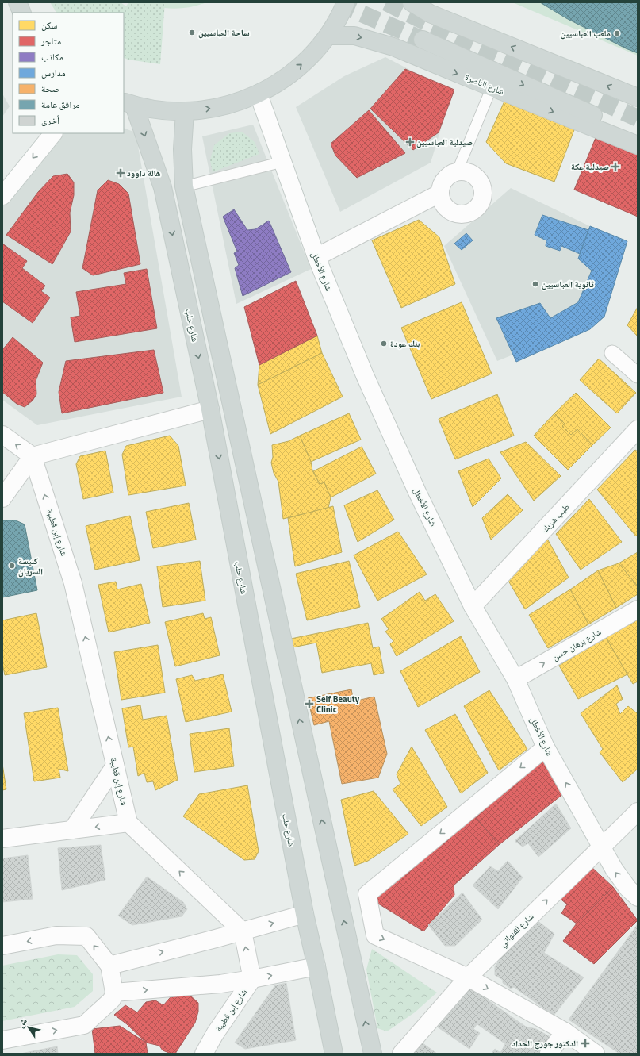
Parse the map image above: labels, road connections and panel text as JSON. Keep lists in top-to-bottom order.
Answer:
{
  "streets": {
    "main road": ["شارع الناصرة", "شارع حلب"],
    "street": [
      "شارع الأخطل",
      "طيب شربك",
      "شارع إبن قطيبة",
      "شارع برهان حسن",
      "شارع القنواتي"
    ]
  },
  "crossings": [
    ["شارع الأخطل", "طيب شربك"],
    ["شارع الأخطل", "شارع برهان حسن"],
    ["شارع الأخطل", "شارع القنواتي"]
  ],
  "one_way": ["شارع إبن قطيبة", "شارع برهان حسن", "شارع القنواتي"],
  "places": {
    "other": [
      "ساحة العباسيين",
      "ملعب العباسيين",
      "ثانوية العباسيين",
      "بنك عودة",
      "كنيسة السريان"
    ],
    "health": [
      "صيدلية العباسيين",
      "صيدلية عكة",
      "هالة داوود",
      "Seif Beauty Clinic",
      "الدكتور جورج الحداد"
    ]
  },
  "legend": [
    "سكن",
    "متاجر",
    "مكاتب",
    "مدارس",
    "صحة",
    "مرافق عامة",
    "أخرى"
  ],
  "north": "top left"
}
